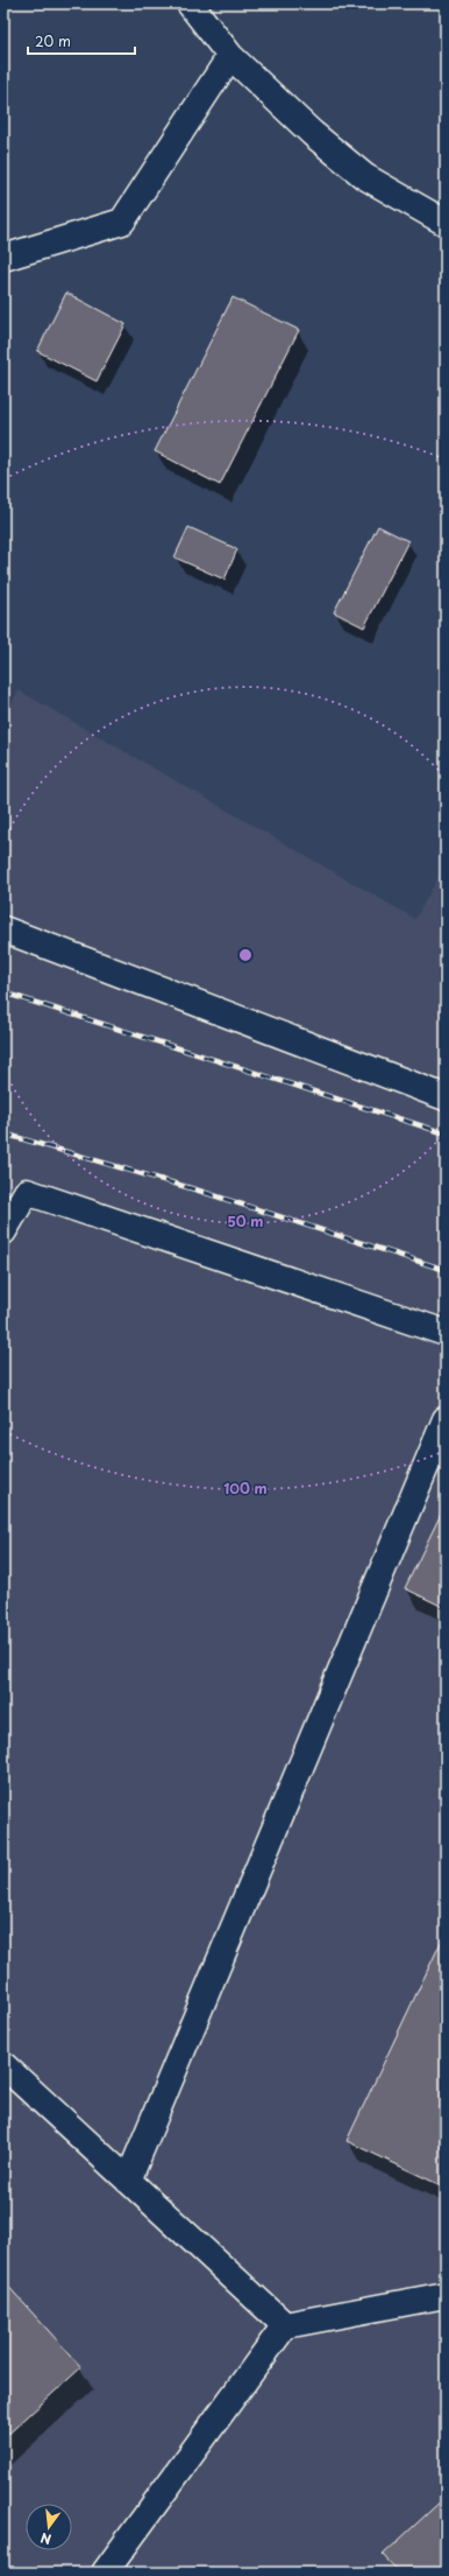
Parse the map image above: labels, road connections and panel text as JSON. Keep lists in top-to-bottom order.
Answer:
{
  "scale_bar": "20 m",
  "north": "bottom",
  "rings": ["50 m", "100 m"]
}
